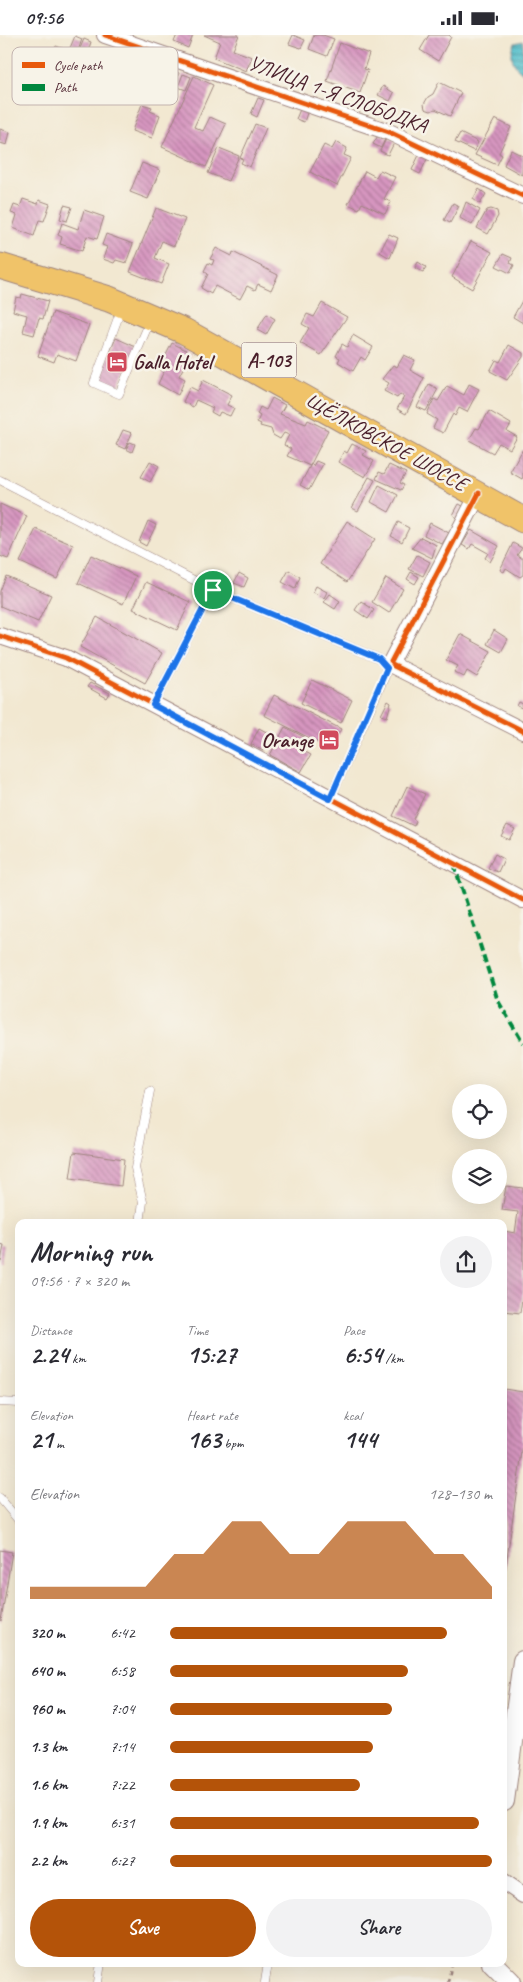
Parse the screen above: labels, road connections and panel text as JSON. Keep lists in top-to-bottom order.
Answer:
{
  "streets": {
    "main road": ["А-103", "ЩЁЛКОВСКОЕ ШОССЕ"],
    "street": ["УЛИЦА 1-Я СЛОБОДКА"]
  },
  "places": {
    "hotel": ["Galla Hotel", "Orange"]
  },
  "legend": ["Cycle path", "Path"],
  "page": {
    "status": "09:56",
    "heading": ["Morning run", "09:56 · 7 × 320 m"],
    "stats": [
      ["Distance", "2.24 km"],
      ["Time", "15:27"],
      ["Pace", "6:54 /km"],
      ["Elevation", "21 m"],
      ["Heart rate", "163 bpm"],
      ["kcal", "144"]
    ],
    "chart": ["Elevation", "128–130 m"],
    "list": [
      {
        "name": "320 m",
        "note": "6:42"
      },
      {
        "name": "640 m",
        "note": "6:58"
      },
      {
        "name": "960 m",
        "note": "7:04"
      },
      {
        "name": "1.3 km",
        "note": "7:14"
      },
      {
        "name": "1.6 km",
        "note": "7:22"
      },
      {
        "name": "1.9 km",
        "note": "6:31"
      },
      {
        "name": "2.2 km",
        "note": "6:27"
      }
    ],
    "buttons": ["Save", "Share"]
  }
}
